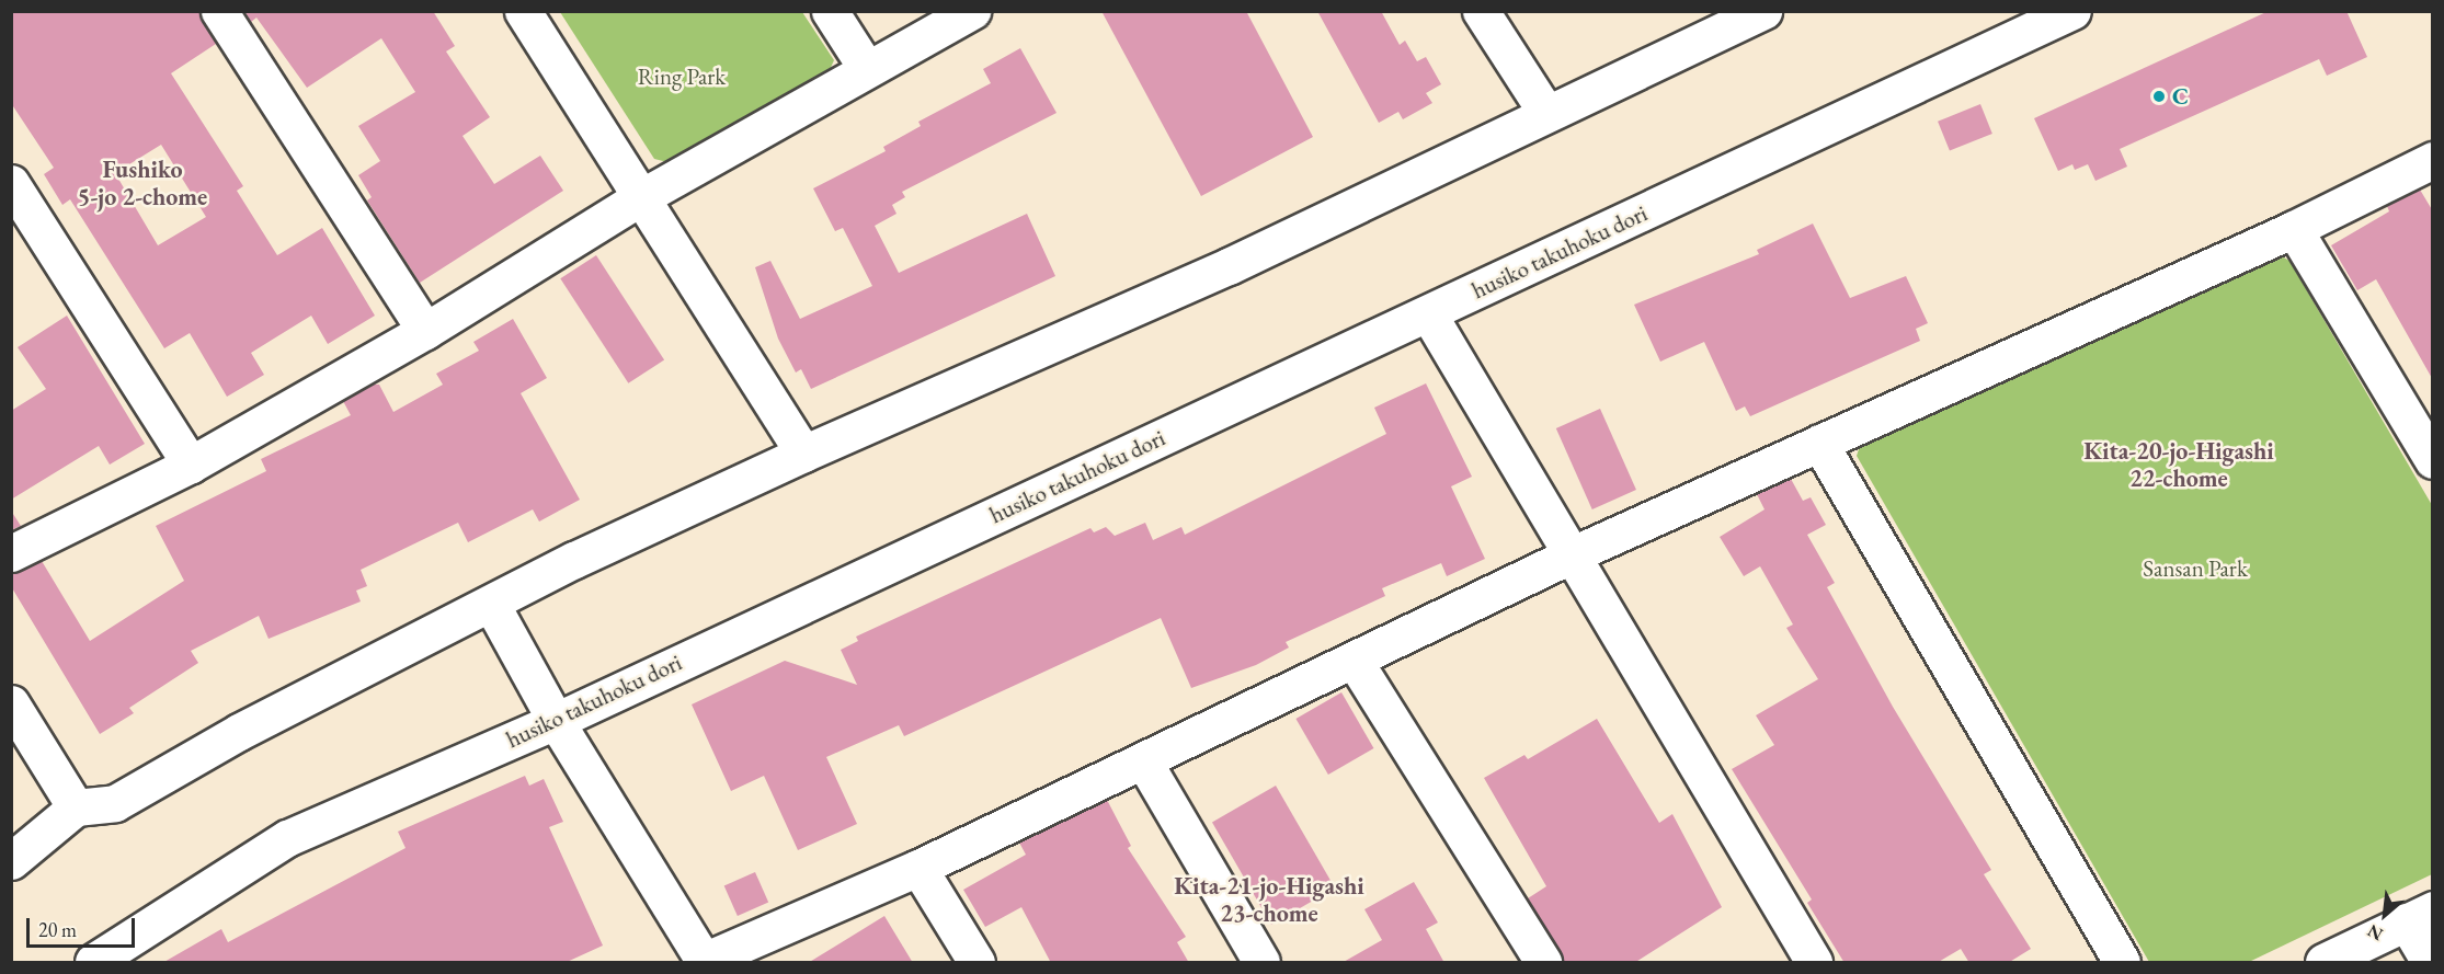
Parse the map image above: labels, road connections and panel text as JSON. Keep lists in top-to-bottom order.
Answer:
{
  "streets": {
    "street": ["husiko takuhoku dori"]
  },
  "districts": ["Fushiko 5-jo 2-chome", "Kita-20-jo-Higashi 22-chome", "Kita-21-jo-Higashi 23-chome"],
  "parks": ["Ring Park", "Sansan Park"],
  "places": ["C"],
  "scale_bar": "20 m",
  "north": "bottom left"
}
